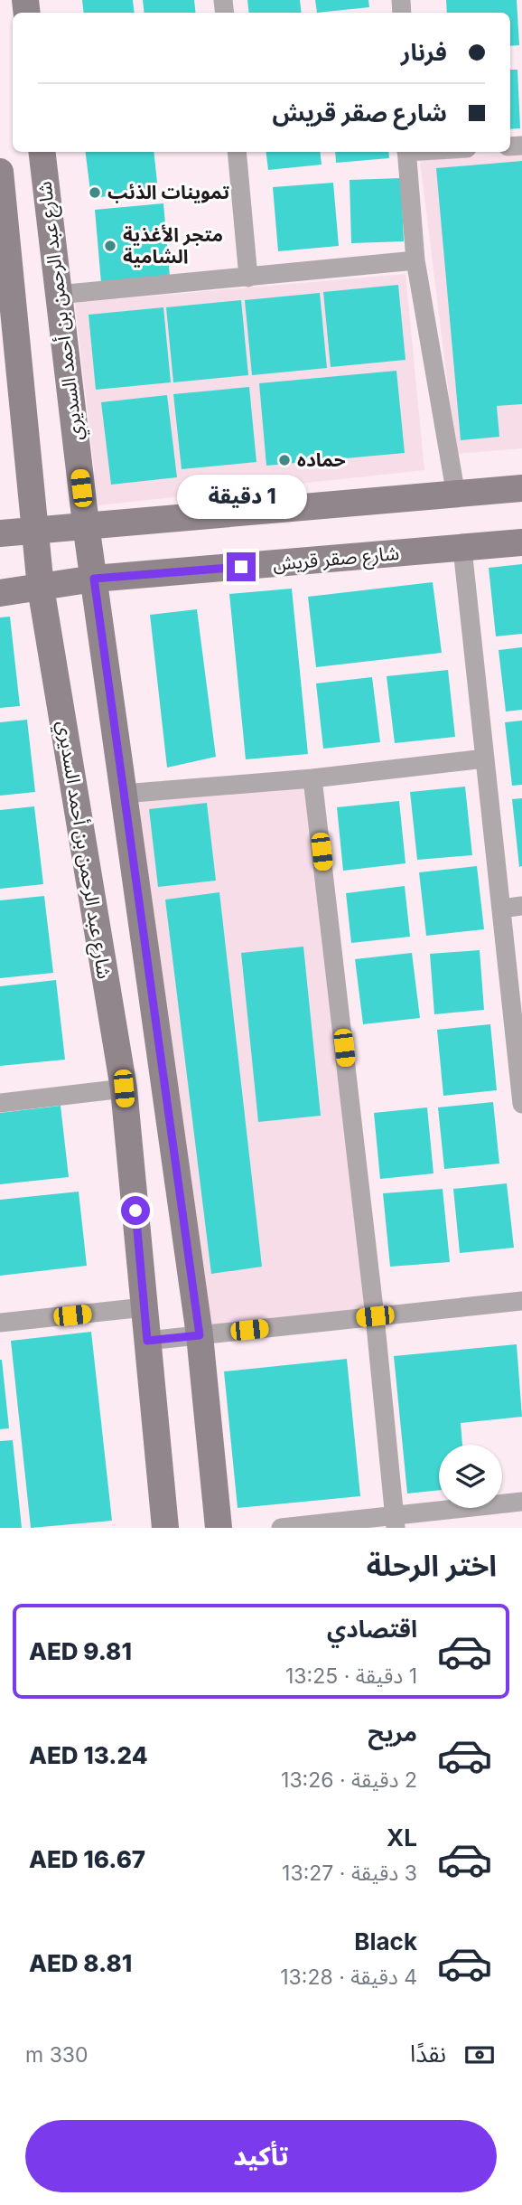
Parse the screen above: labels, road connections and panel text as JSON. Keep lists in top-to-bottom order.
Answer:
{
  "streets": {
    "street": ["شارع عبد الرحمن بن أحمد السديري", "شارع صقر قريش"]
  },
  "crossings": [
    ["شارع عبد الرحمن بن أحمد السديري", "شارع صقر قريش"]
  ],
  "places": ["تموينات الذئب", "متجر الأغذية الشامية", "حماده"],
  "page": {
    "banner": ["فرنار", "شارع صقر قريش"],
    "bubble": "1 دقيقة",
    "heading": "اختر الرحلة",
    "list": [
      {
        "name": "اقتصادي",
        "note": "1 دقيقة · 13:25",
        "value": "AED 9.81"
      },
      {
        "name": "مريح",
        "note": "2 دقيقة · 13:26",
        "value": "AED 13.24"
      },
      {
        "name": "XL",
        "note": "3 دقيقة · 13:27",
        "value": "AED 16.67"
      },
      {
        "name": "Black",
        "note": "4 دقيقة · 13:28",
        "value": "AED 8.81"
      }
    ],
    "pay": ["نقدًا", "330 m"],
    "buttons": "تأكيد"
  }
}
